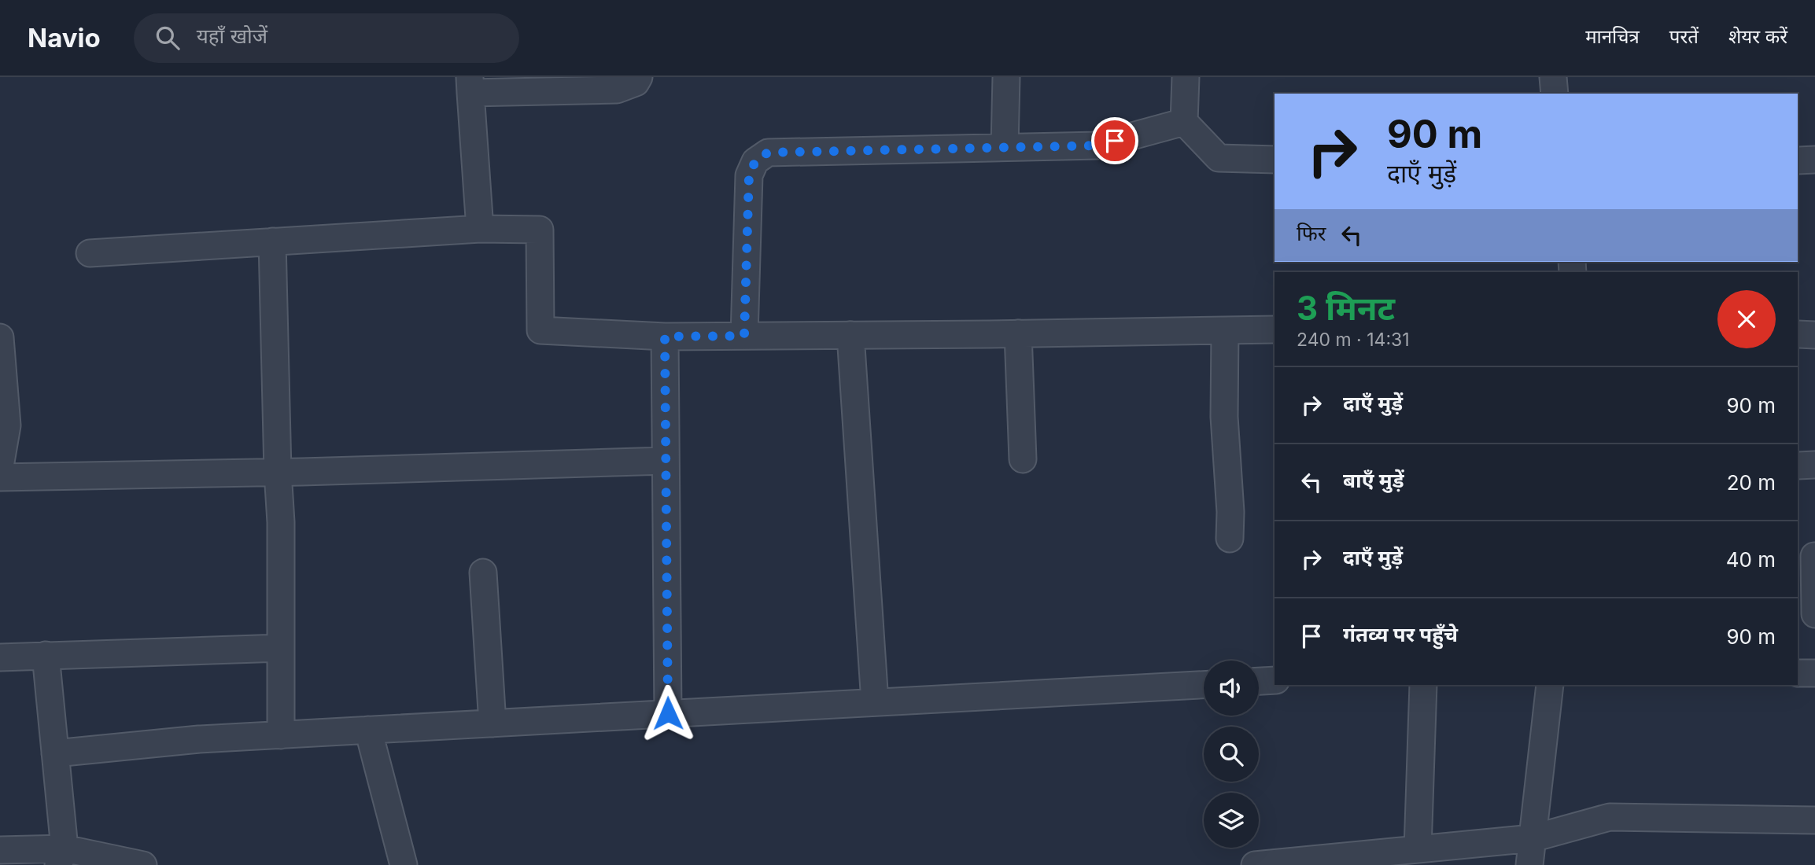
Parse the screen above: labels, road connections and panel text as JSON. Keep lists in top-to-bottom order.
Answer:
{
  "page": {
    "header": "Navio",
    "search": "यहाँ खोजें",
    "nav": ["मानचित्र", "परतें", "शेयर करें"],
    "turn": ["90 m", "दाएँ मुड़ें"],
    "then": "फिर",
    "heading": ["3 मिनट", "240 m · 14:31"],
    "list": [
      {
        "name": "दाएँ मुड़ें",
        "value": "90 m"
      },
      {
        "name": "बाएँ मुड़ें",
        "value": "20 m"
      },
      {
        "name": "दाएँ मुड़ें",
        "value": "40 m"
      },
      {
        "name": "गंतव्य पर पहुँचे",
        "value": "90 m"
      }
    ]
  }
}
